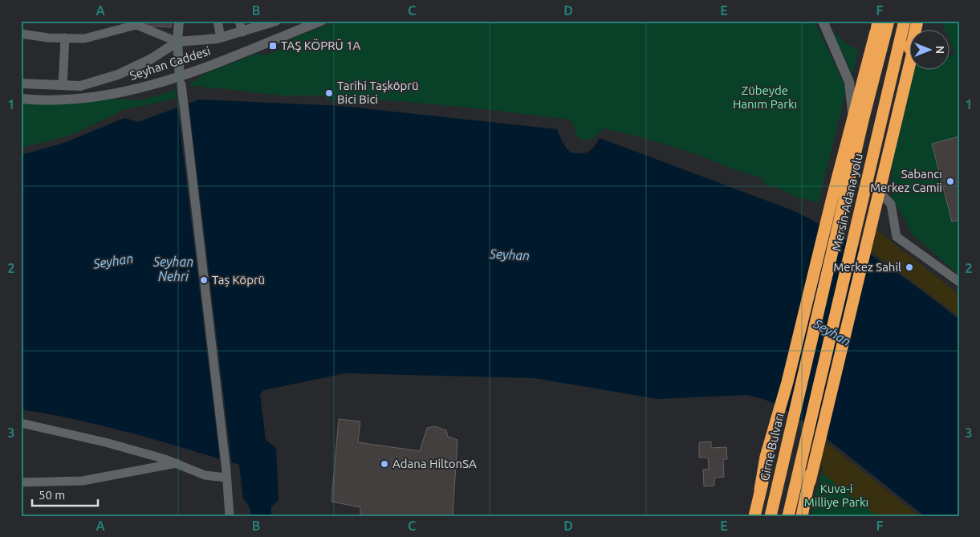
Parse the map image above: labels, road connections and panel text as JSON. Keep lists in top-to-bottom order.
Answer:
{
  "streets": {
    "highway": ["Mersin-Adana yolu", "Girne Bulvarı"],
    "main road": ["Seyhan Caddesi"]
  },
  "crossings": [
    ["Mersin-Adana yolu", "Girne Bulvarı"]
  ],
  "water": ["Seyhan", "Seyhan Nehri"],
  "parks": ["Zübeyde Hanım Parkı", "Kuva-i Milliye Parkı"],
  "places": {
    "transit": ["TAŞ KÖPRÜ 1A"],
    "other": [
      "Tarihi Taşköprü Bici Bici",
      "Sabancı Merkez Camii",
      "Merkez Sahil",
      "Taș Köprü",
      "Adana HiltonSA"
    ]
  },
  "scale_bar": "50 m",
  "north": "right",
  "grid": {
    "columns": [
      "A",
      "B",
      "C",
      "D",
      "E",
      "F"
    ],
    "rows": ["1", "2", "3"]
  }
}
